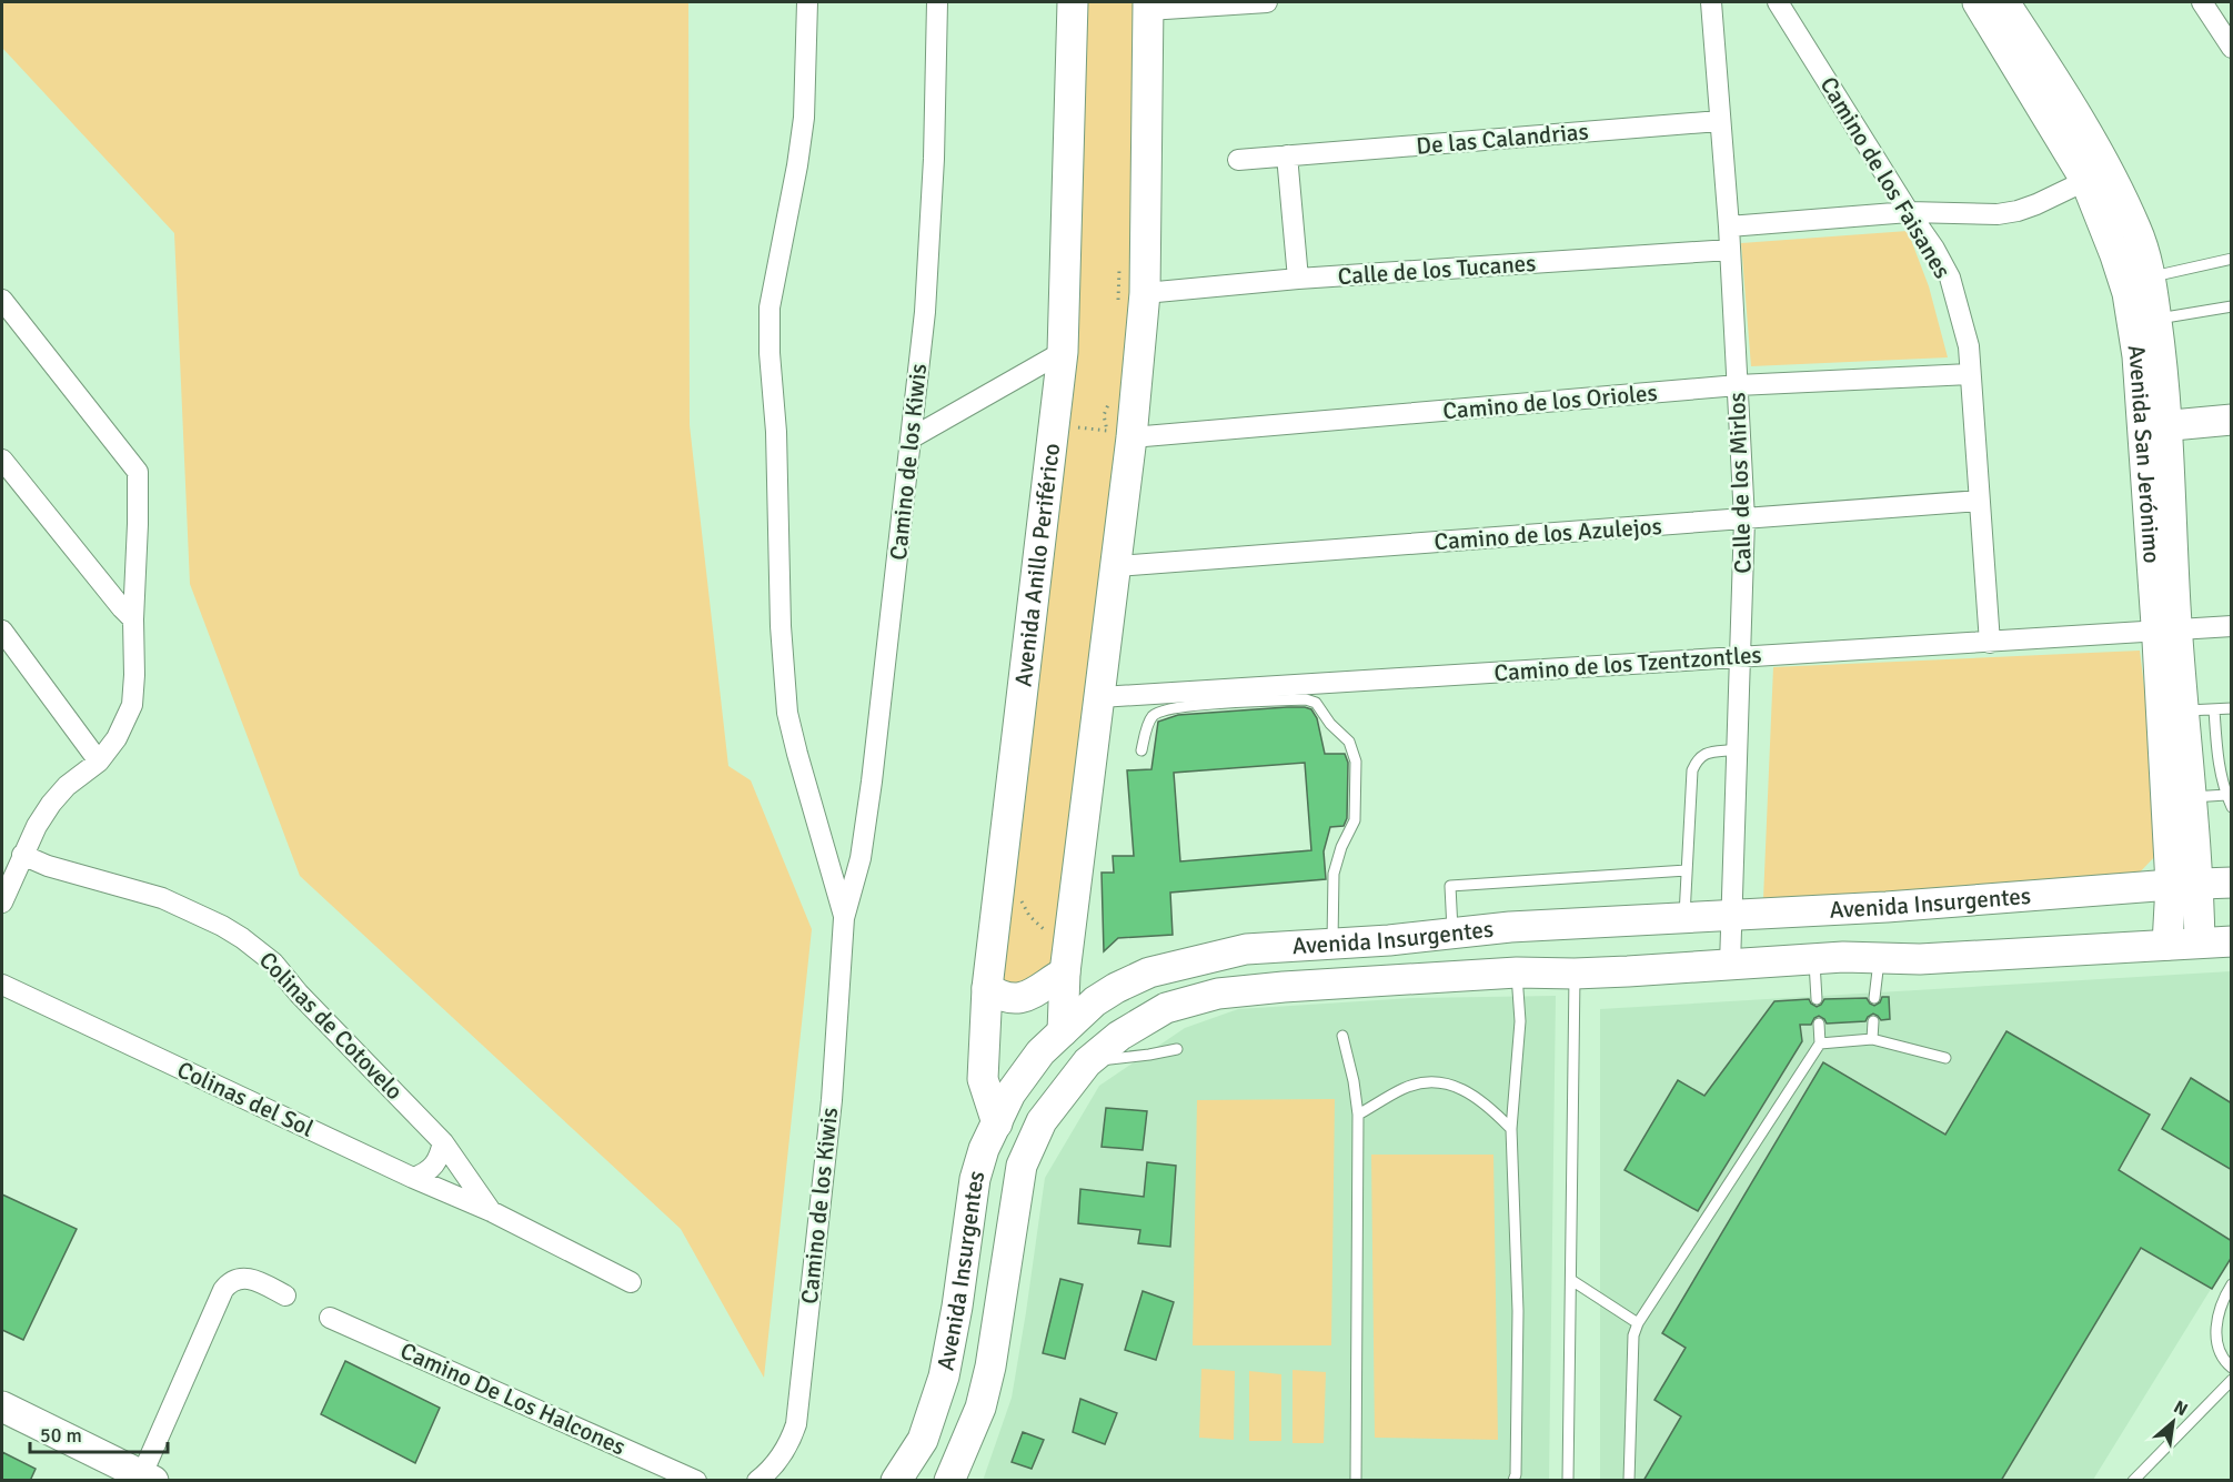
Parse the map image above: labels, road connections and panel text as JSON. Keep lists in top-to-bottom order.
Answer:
{
  "streets": {
    "street": [
      "De las Calandrias",
      "Camino de los Faisanes",
      "Calle de los Tucanes",
      "Camino de los Orioles",
      "Avenida San Jerónimo",
      "Camino de los Kiwis",
      "Calle de los Mirlos",
      "Camino de los Azulejos",
      "Avenida Anillo Periférico",
      "Camino de los Tzentzontles",
      "Avenida Insurgentes",
      "Colinas de Cotovelo",
      "Colinas del Sol",
      "Camino De Los Halcones"
    ]
  },
  "crossings": [
    ["De las Calandrias", "Calle de los Mirlos"],
    ["Camino de los Faisanes", "Camino de los Orioles"],
    ["Camino de los Faisanes", "Camino de los Azulejos"],
    ["Camino de los Faisanes", "Camino de los Tzentzontles"],
    ["Calle de los Tucanes", "Calle de los Mirlos"],
    ["Camino de los Orioles", "Calle de los Mirlos"],
    ["Avenida San Jerónimo", "Camino de los Tzentzontles"],
    ["Avenida San Jerónimo", "Avenida Insurgentes"],
    ["Calle de los Mirlos", "Camino de los Azulejos"],
    ["Calle de los Mirlos", "Camino de los Tzentzontles"],
    ["Calle de los Mirlos", "Avenida Insurgentes"],
    ["Avenida Anillo Periférico", "Avenida Insurgentes"],
    ["Colinas de Cotovelo", "Colinas del Sol"]
  ],
  "scale_bar": "50 m",
  "north": "top right"
}
